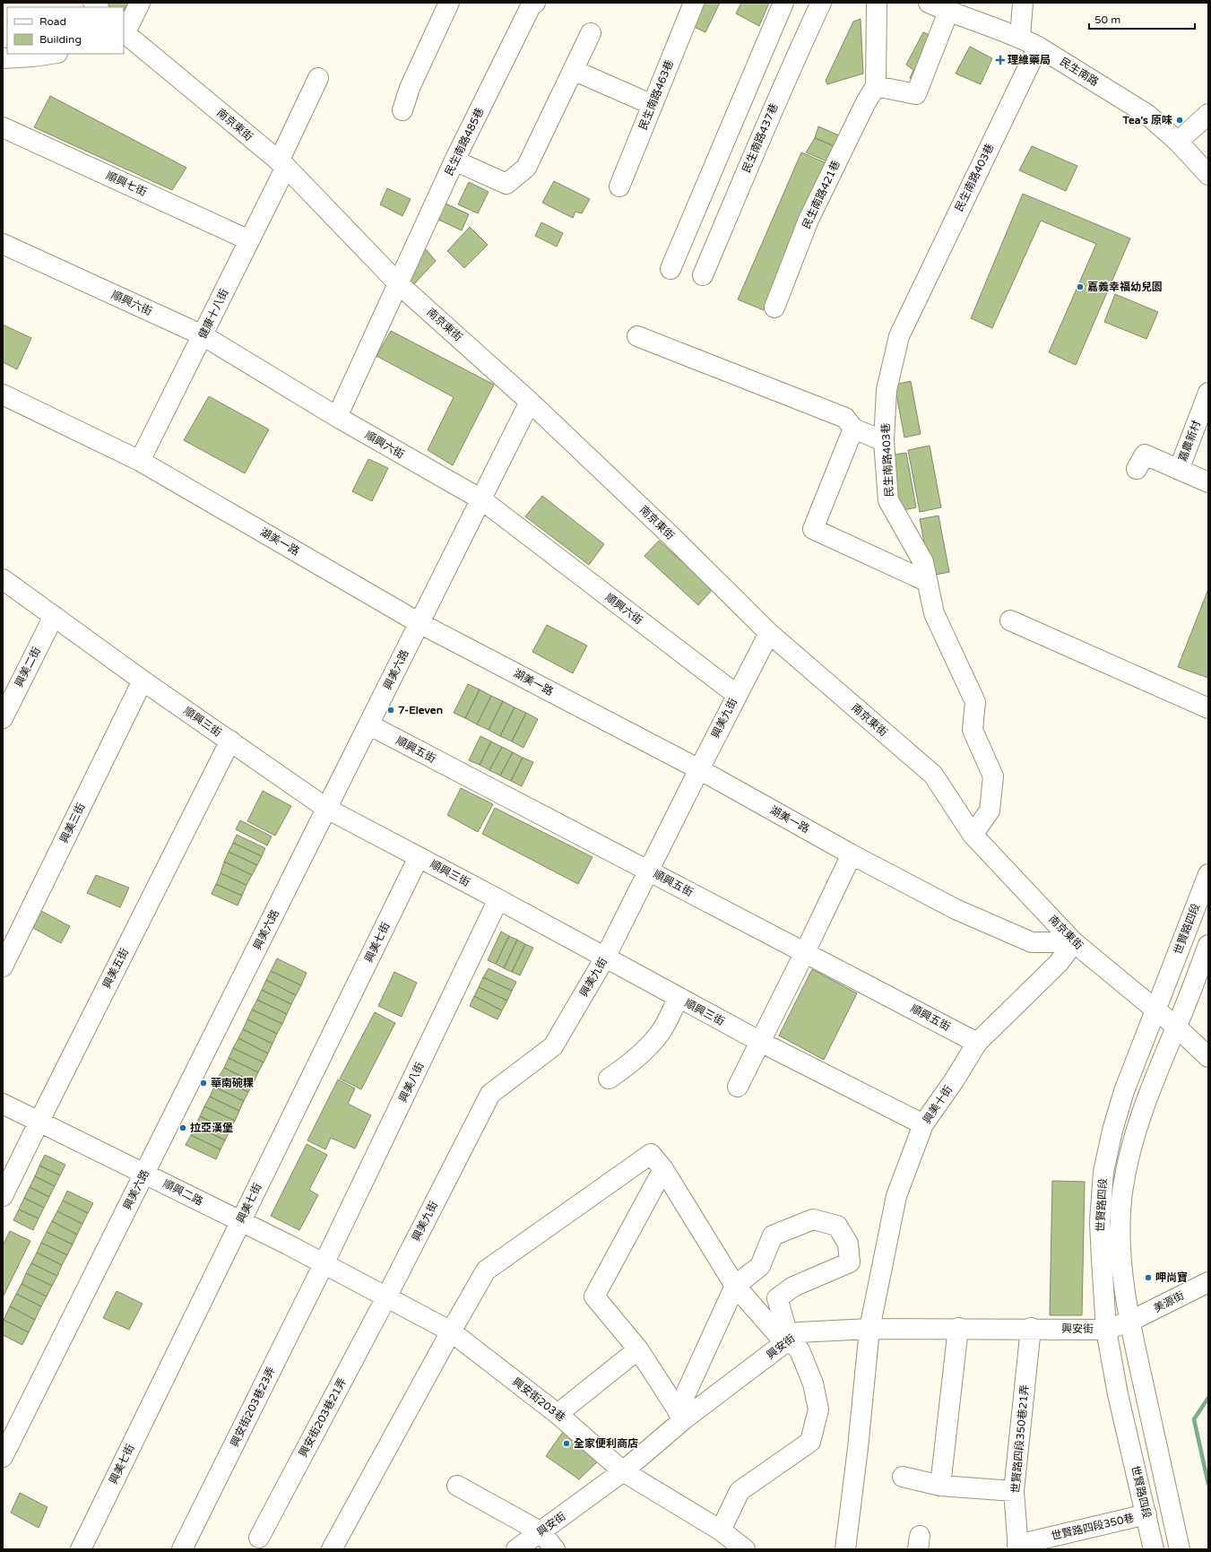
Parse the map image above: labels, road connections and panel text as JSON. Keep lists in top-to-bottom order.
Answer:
{
  "streets": {
    "street": [
      "民生南路",
      "民生南路463巷",
      "南京東街",
      "民生南路437巷",
      "民生南路485巷",
      "民生南路403巷",
      "順興七街",
      "民生南路421巷",
      "順興六街",
      "健康十八街",
      "嘉農新村",
      "湖美一路",
      "興美二街",
      "興美六路",
      "興美九街",
      "順興三街",
      "順興五街",
      "興美三街",
      "世賢路四段",
      "興美七街",
      "興美五街",
      "興美八街",
      "興美十街",
      "順興二路",
      "美源街",
      "興安街",
      "興安街203巷",
      "興安街203巷23弄",
      "興安街203巷21弄",
      "世賢路四段350巷21弄",
      "世賢路四段350巷"
    ]
  },
  "crossings": [
    ["民生南路", "民生南路403巷"],
    ["南京東街", "民生南路485巷"],
    ["南京東街", "民生南路403巷"],
    ["南京東街", "健康十八街"],
    ["南京東街", "湖美一路"],
    ["南京東街", "興美六路"],
    ["南京東街", "興美九街"],
    ["南京東街", "世賢路四段"],
    ["南京東街", "興美十街"],
    ["民生南路485巷", "順興六街"],
    ["順興七街", "健康十八街"],
    ["順興六街", "健康十八街"],
    ["順興六街", "興美六路"],
    ["順興六街", "興美九街"],
    ["健康十八街", "湖美一路"],
    ["湖美一路", "興美六路"],
    ["湖美一路", "興美九街"],
    ["湖美一路", "興美十街"],
    ["興美二街", "順興三街"],
    ["興美六路", "順興三街"],
    ["興美六路", "順興五街"],
    ["興美六路", "順興二路"],
    ["興美九街", "順興三街"],
    ["興美九街", "順興五街"],
    ["興美九街", "興安街203巷"],
    ["興美九街", "興安街203巷21弄"],
    ["順興三街", "興美三街"],
    ["順興三街", "興美七街"],
    ["順興三街", "興美五街"],
    ["順興三街", "興美八街"],
    ["順興三街", "興美十街"],
    ["順興五街", "興美十街"],
    ["世賢路四段", "美源街"],
    ["世賢路四段", "興安街"],
    ["世賢路四段", "世賢路四段350巷"],
    ["興美七街", "順興二路"],
    ["興美五街", "順興二路"],
    ["興美八街", "順興二路"],
    ["興美八街", "興安街203巷"],
    ["興美八街", "興安街203巷23弄"],
    ["興美十街", "興安街"],
    ["順興二路", "興安街203巷"],
    ["順興二路", "興安街203巷23弄"],
    ["美源街", "興安街"],
    ["興安街", "興安街203巷"],
    ["興安街", "世賢路四段350巷21弄"],
    ["興安街203巷", "興安街203巷23弄"],
    ["興安街203巷", "興安街203巷21弄"],
    ["世賢路四段350巷21弄", "世賢路四段350巷"]
  ],
  "places": {
    "health": ["理維藥局"],
    "other": [
      "Tea's 原味",
      "嘉義幸福幼兒園",
      "7-Eleven",
      "華南碗粿",
      "拉亞漢堡",
      "呷尚寶",
      "全家便利商店"
    ]
  },
  "legend": ["Road", "Building"],
  "scale_bar": "50 m"
}
